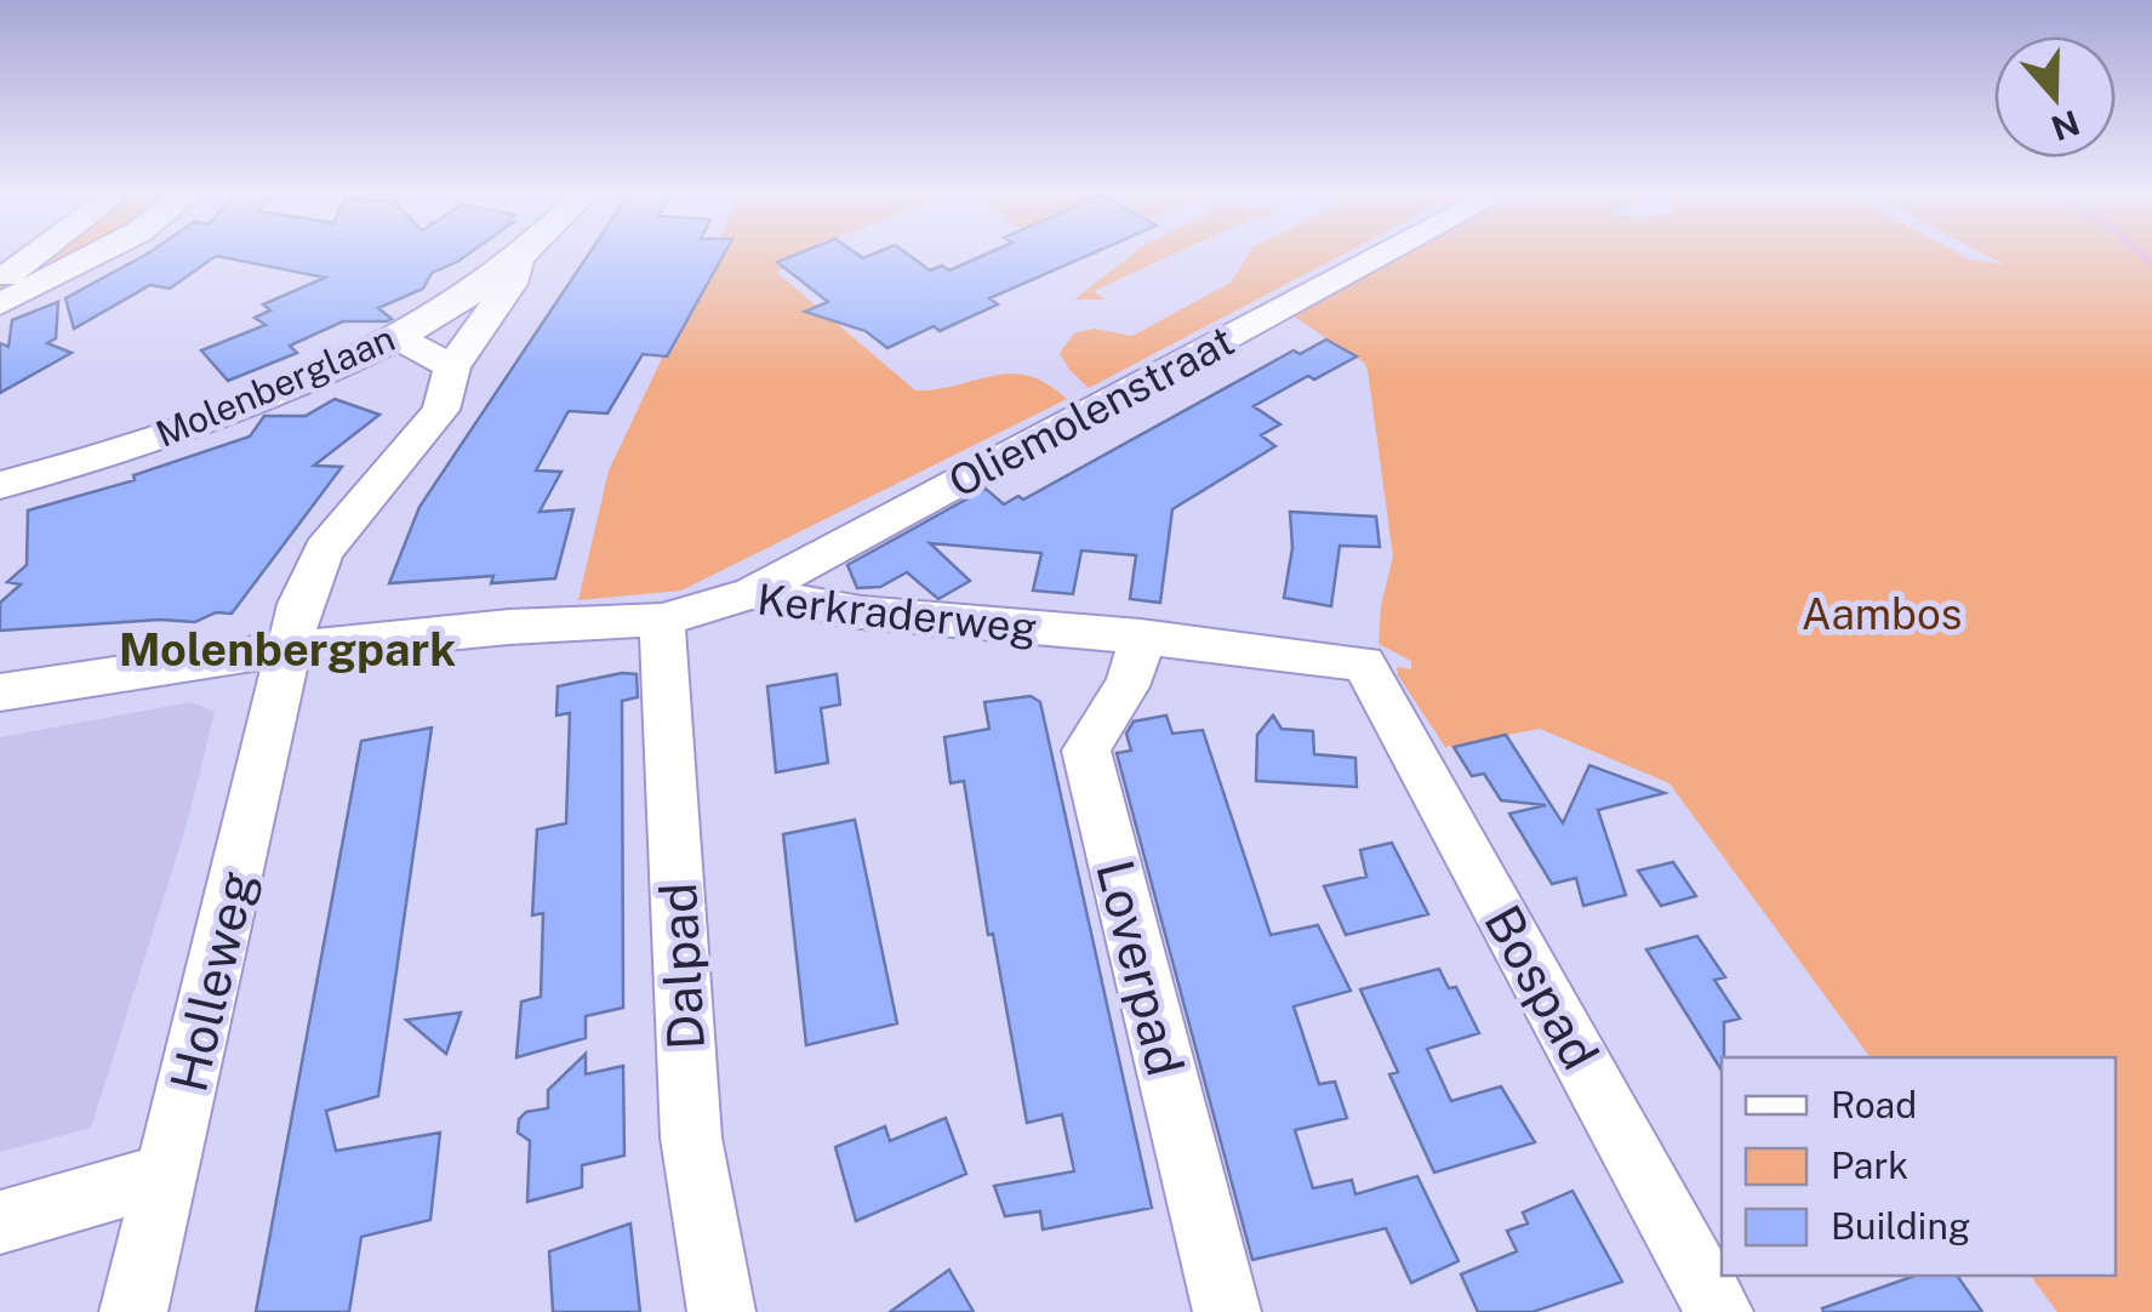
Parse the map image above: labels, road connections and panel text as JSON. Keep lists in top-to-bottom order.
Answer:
{
  "streets": {
    "street": [
      "Molenberglaan",
      "Oliemolenstraat",
      "Kerkraderweg",
      "Dalpad",
      "Loverpad",
      "Holleweg",
      "Bospad"
    ]
  },
  "crossings": [
    ["Oliemolenstraat", "Kerkraderweg"],
    ["Kerkraderweg", "Dalpad"],
    ["Kerkraderweg", "Loverpad"],
    ["Kerkraderweg", "Holleweg"],
    ["Kerkraderweg", "Bospad"]
  ],
  "districts": ["Molenbergpark"],
  "parks": ["Aambos"],
  "legend": ["Road", "Park", "Building"],
  "north": "bottom"
}
